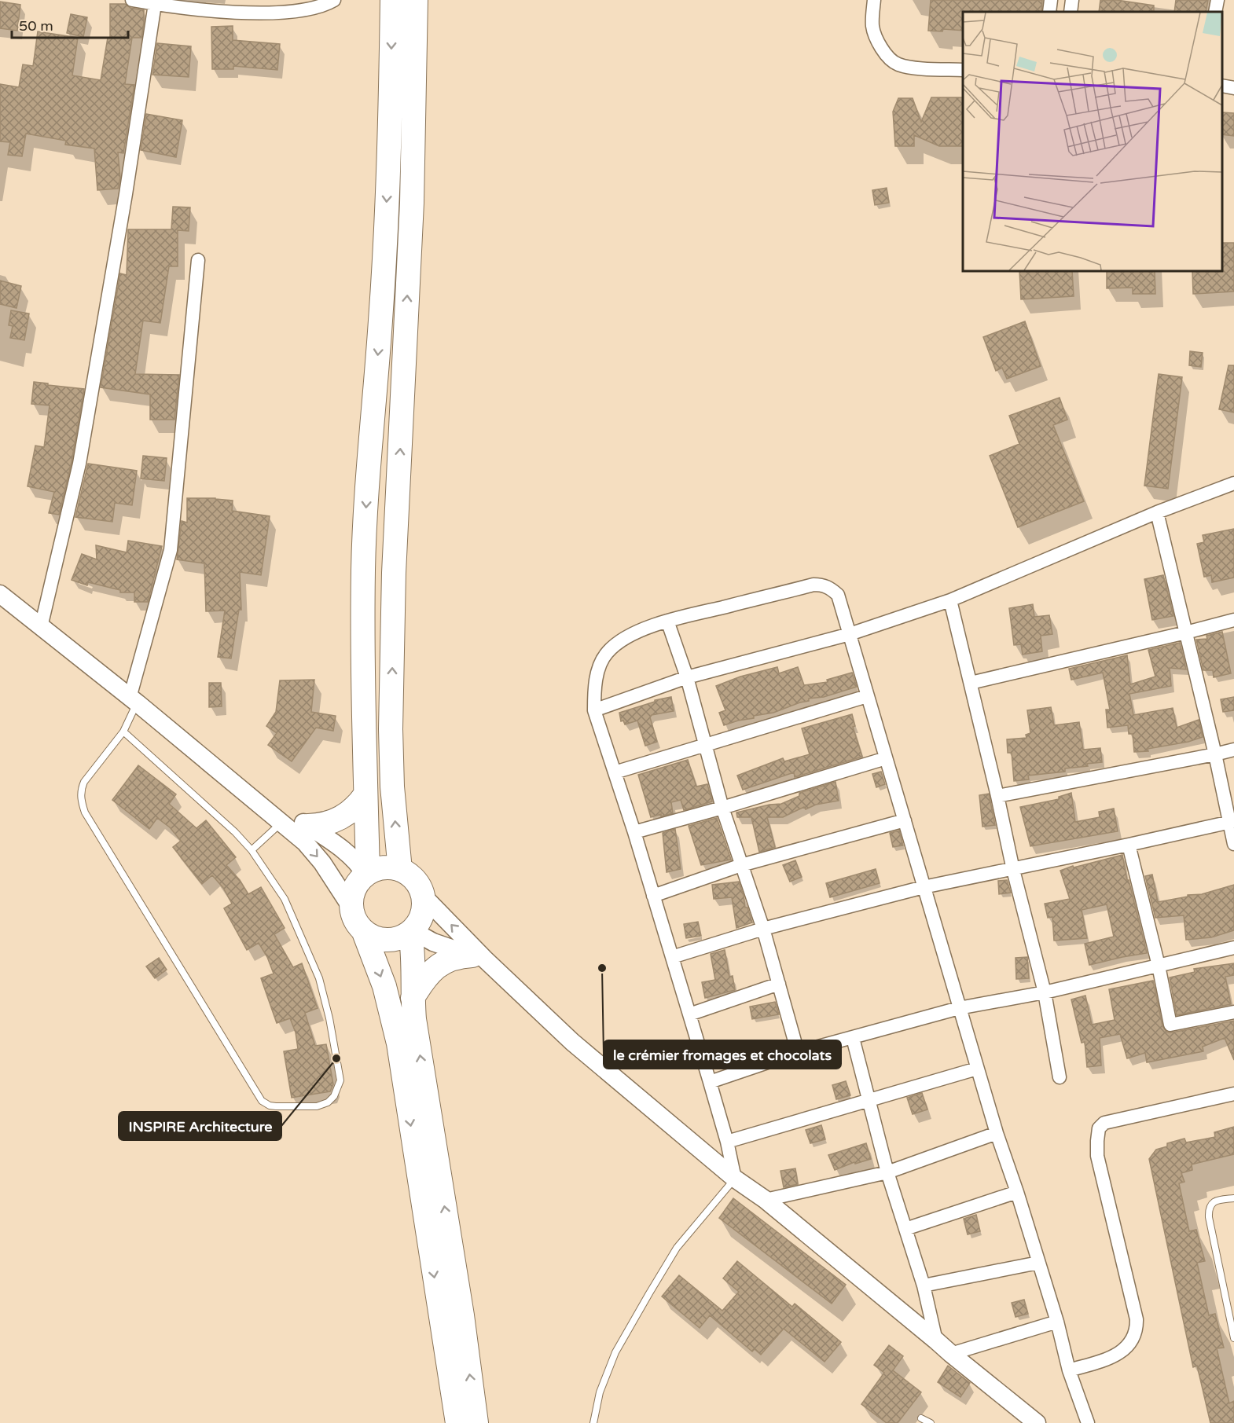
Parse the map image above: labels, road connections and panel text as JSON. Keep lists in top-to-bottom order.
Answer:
{
  "places": ["le crémier fromages et chocolats", "INSPIRE Architecture"],
  "scale_bar": "50 m"
}
